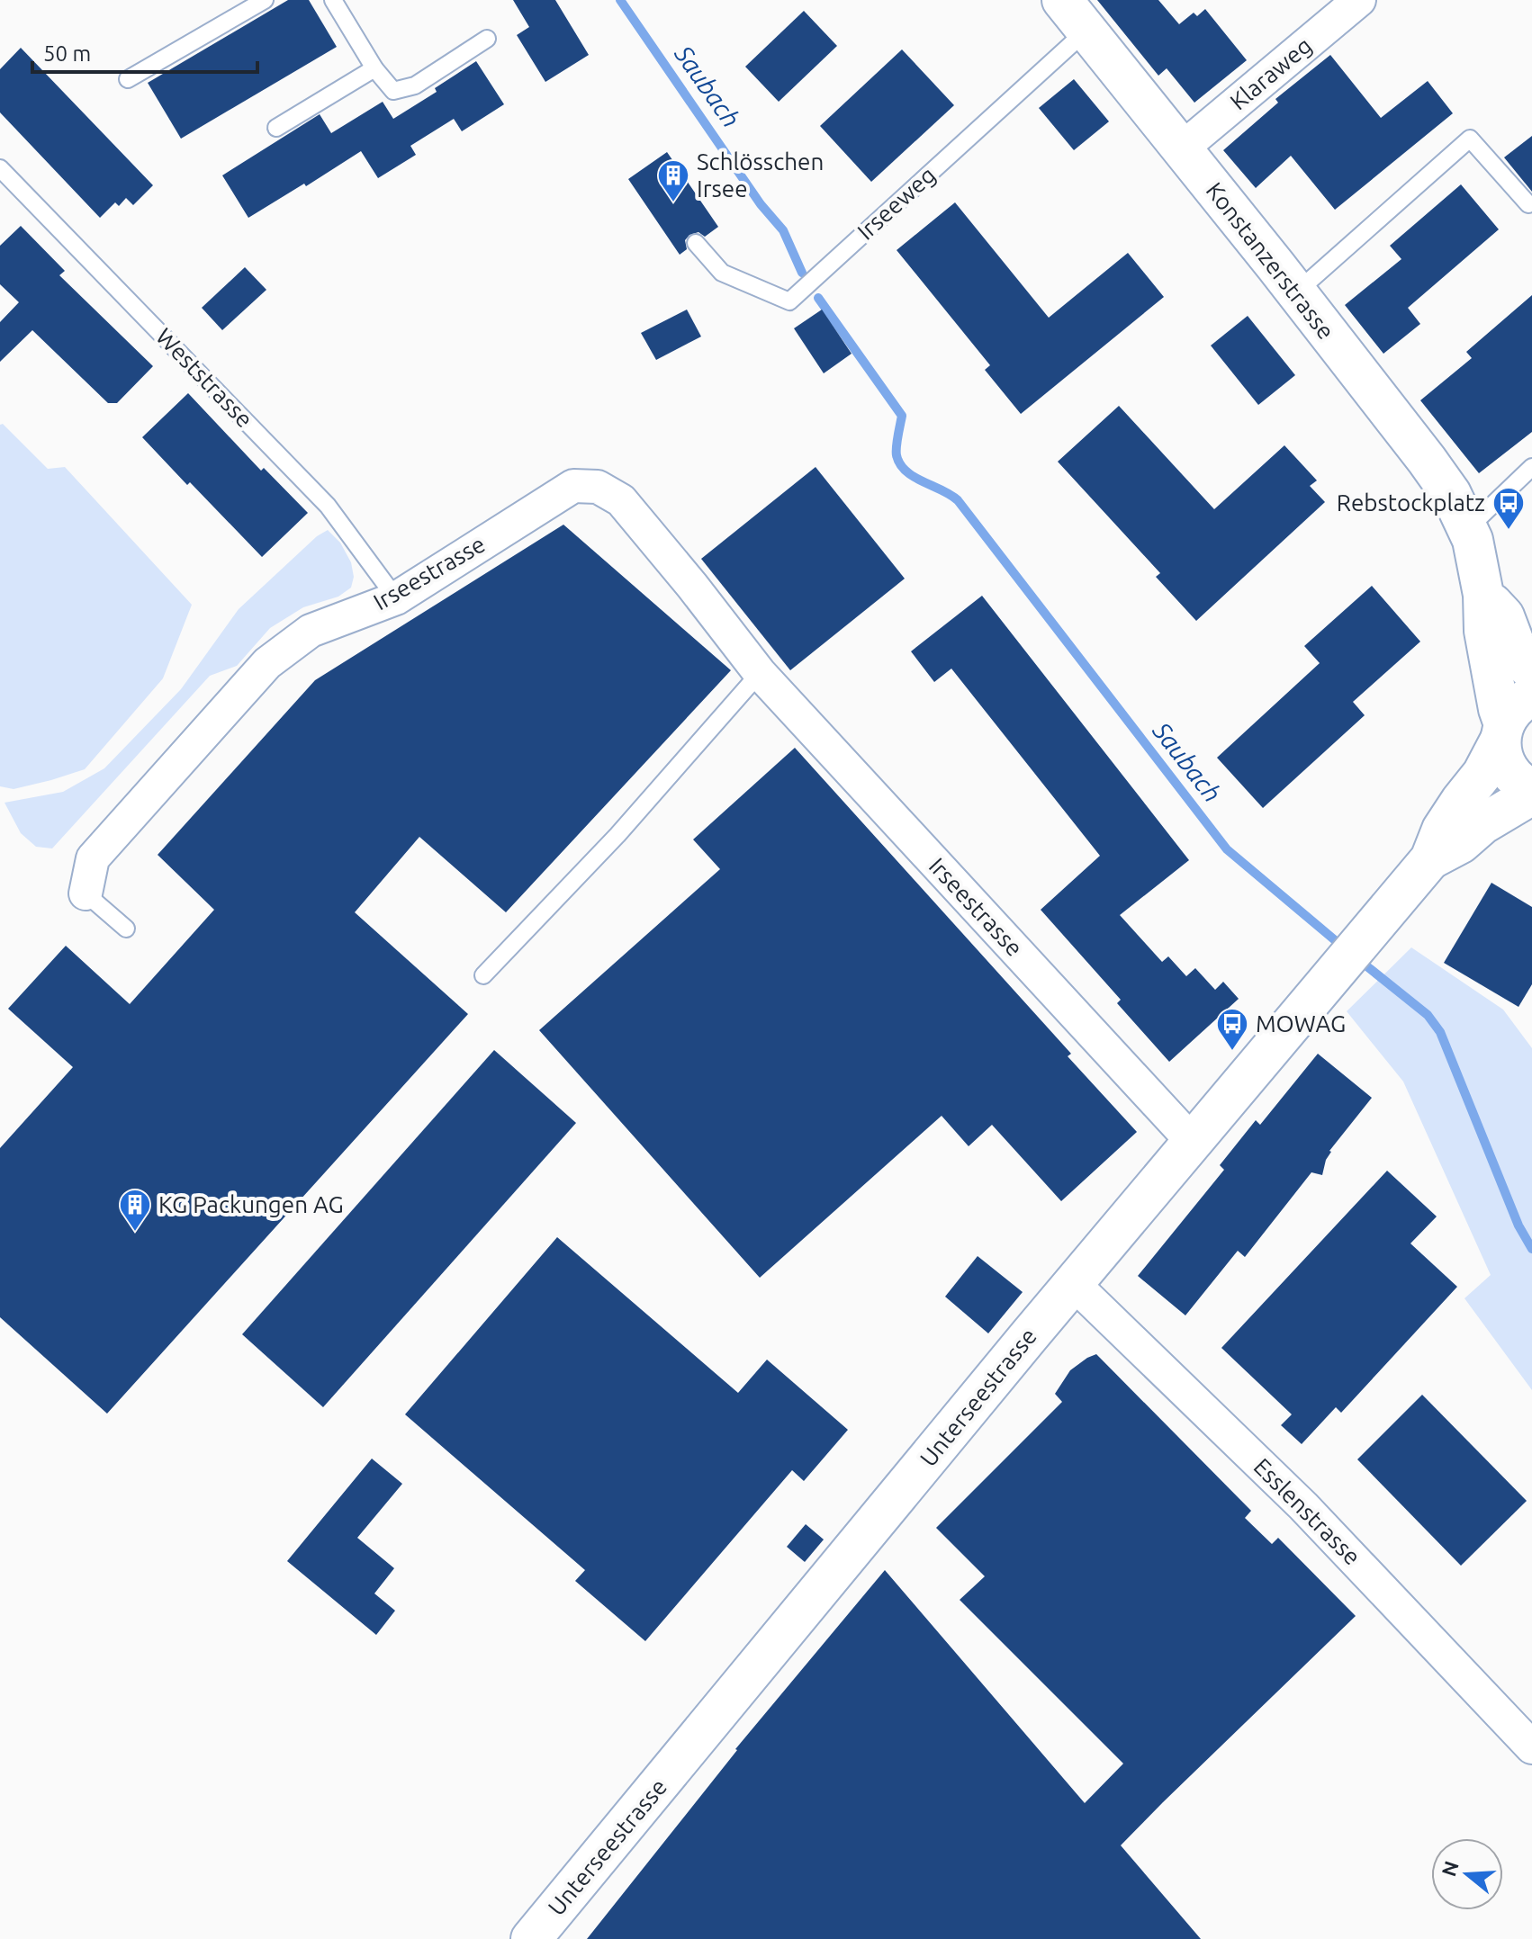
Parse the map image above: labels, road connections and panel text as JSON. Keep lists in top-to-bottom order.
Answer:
{
  "streets": {
    "street": [
      "Klaraweg",
      "Konstanzerstrasse",
      "Irseestrasse",
      "Unterseestrasse",
      "Esslenstrasse"
    ],
    "lane": ["Irseeweg", "Weststrasse"]
  },
  "crossings": [
    ["Klaraweg", "Konstanzerstrasse"],
    ["Irseeweg", "Konstanzerstrasse"],
    ["Konstanzerstrasse", "Unterseestrasse"],
    ["Weststrasse", "Irseestrasse"],
    ["Irseestrasse", "Unterseestrasse"],
    ["Unterseestrasse", "Esslenstrasse"]
  ],
  "water": ["Saubach"],
  "places": {
    "building": ["Schlösschen Irsee", "KG Packungen AG"],
    "bus stop": ["Rebstockplatz", "MOWAG"]
  },
  "scale_bar": "50 m",
  "north": "left"
}
